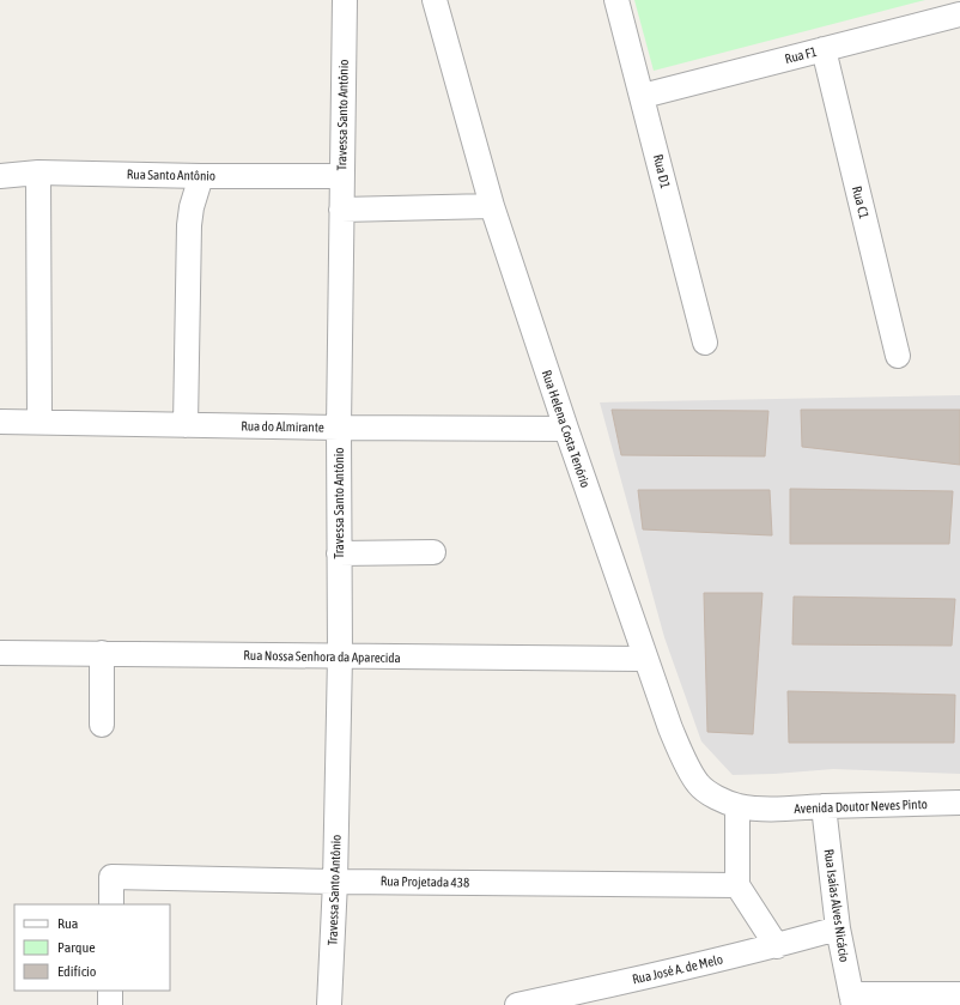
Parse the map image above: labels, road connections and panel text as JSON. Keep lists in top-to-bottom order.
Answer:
{
  "streets": {
    "street": [
      "Rua F1",
      "Travessa Santo Antônio",
      "Rua D1",
      "Rua Santo Antônio",
      "Rua C1",
      "Rua do Almirante",
      "Rua Helena Costa Tenório",
      "Rua Nossa Senhora da Aparecida",
      "Avenida Doutor Neves Pinto",
      "Rua Projetada 438",
      "Rua Isaías Alves Nicácio",
      "Rua José A. de Melo"
    ]
  },
  "crossings": [
    ["Rua F1", "Rua D1"],
    ["Rua F1", "Rua C1"],
    ["Travessa Santo Antônio", "Rua Santo Antônio"],
    ["Travessa Santo Antônio", "Rua do Almirante"],
    ["Travessa Santo Antônio", "Rua Nossa Senhora da Aparecida"],
    ["Travessa Santo Antônio", "Rua Projetada 438"],
    ["Rua do Almirante", "Rua Helena Costa Tenório"],
    ["Rua Helena Costa Tenório", "Rua Nossa Senhora da Aparecida"],
    ["Rua Helena Costa Tenório", "Avenida Doutor Neves Pinto"],
    ["Avenida Doutor Neves Pinto", "Rua Isaías Alves Nicácio"],
    ["Rua Isaías Alves Nicácio", "Rua José A. de Melo"]
  ],
  "legend": ["Rua", "Parque", "Edifício"]
}
